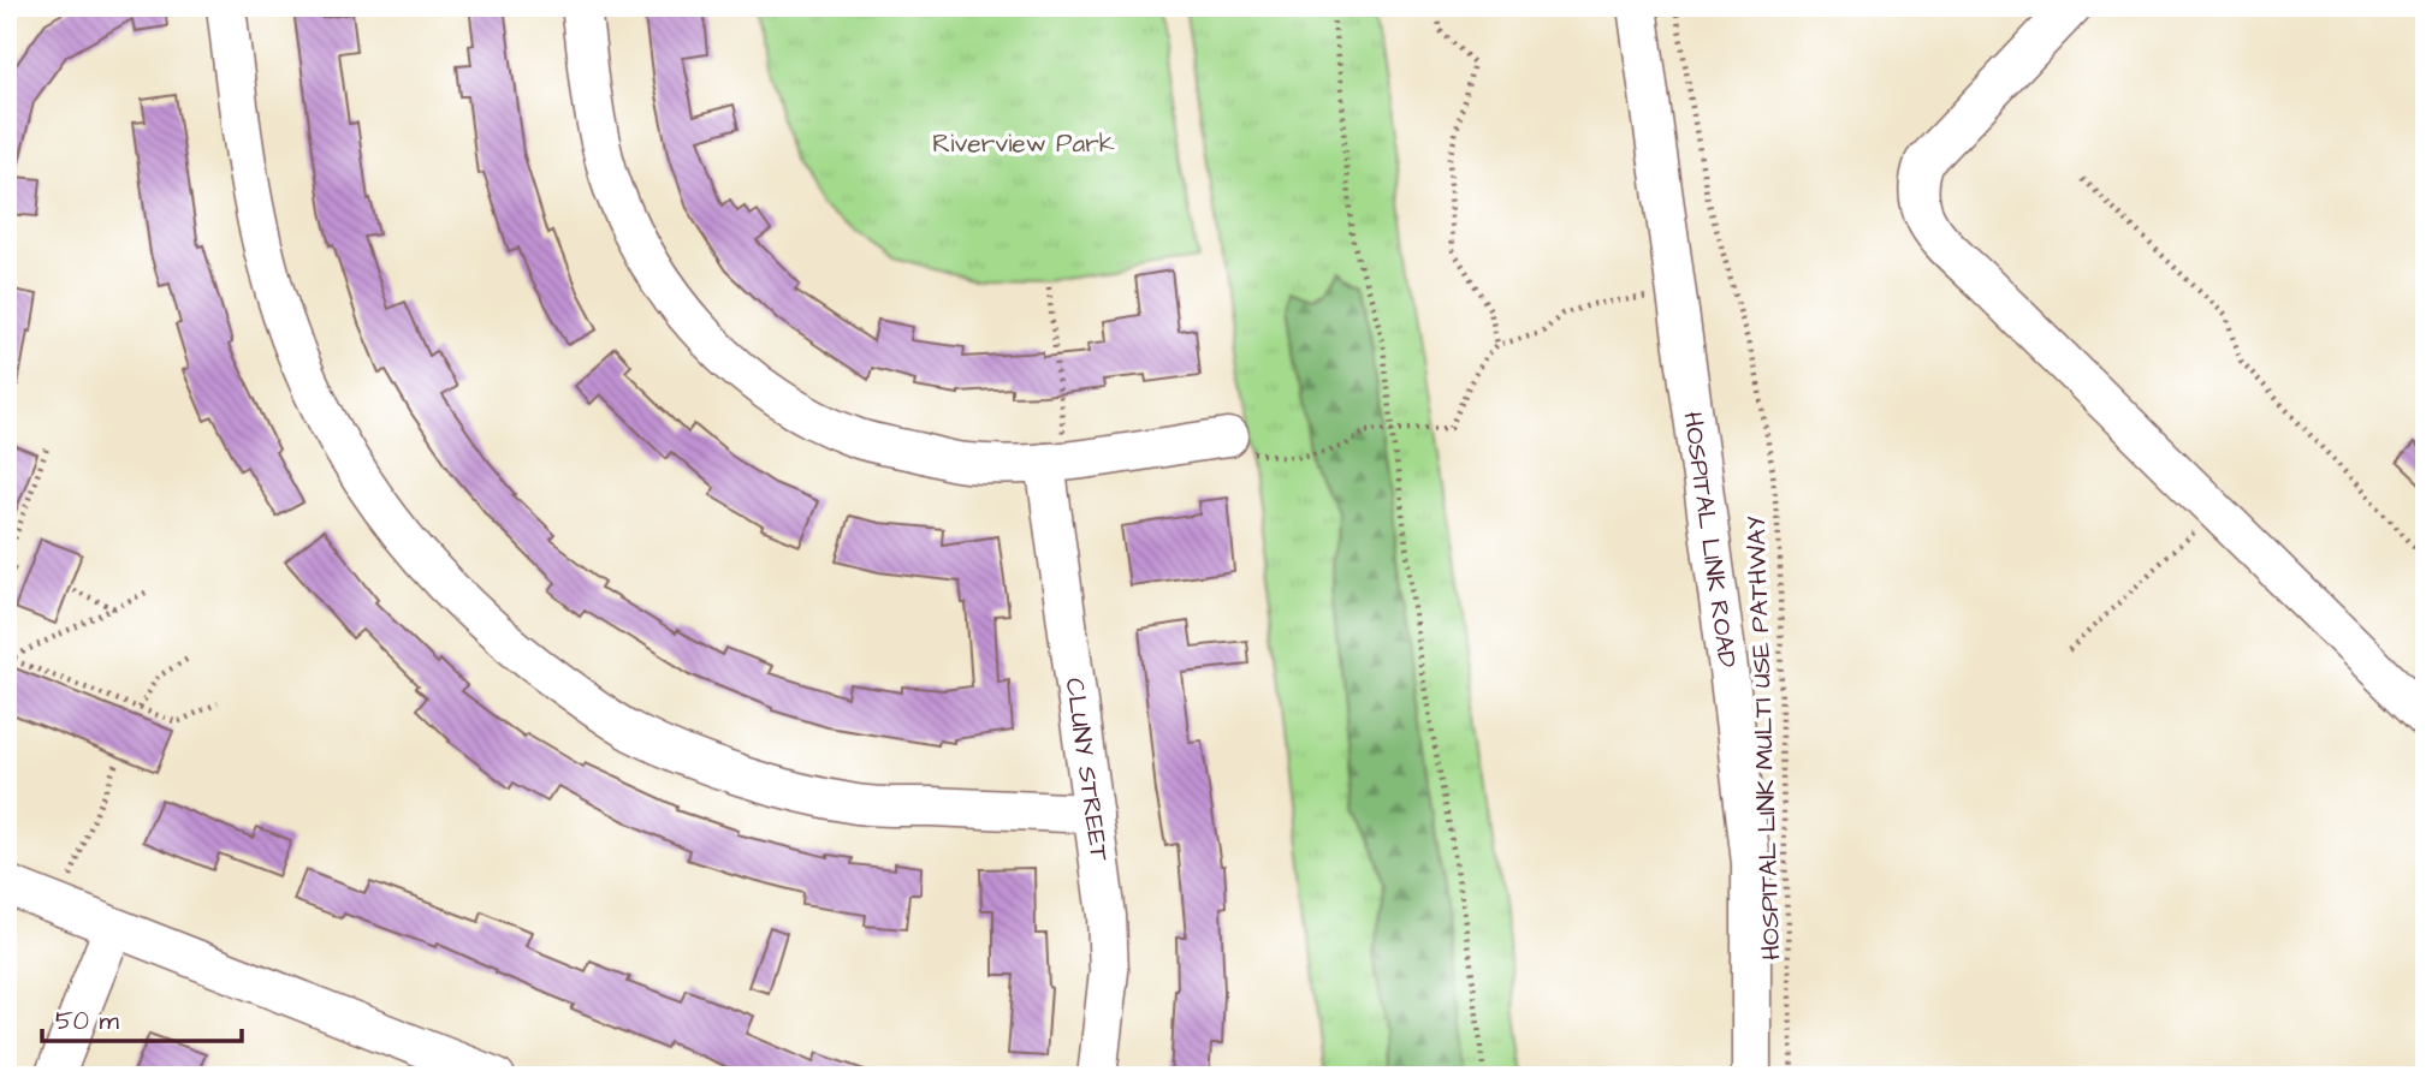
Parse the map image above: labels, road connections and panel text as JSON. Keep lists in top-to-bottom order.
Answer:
{
  "streets": {
    "street": ["HOSPITAL LINK ROAD", "CLUNY STREET"],
    "path": ["HOSPITAL LINK MULTI USE PATHWAY"]
  },
  "parks": ["Riverview Park"],
  "scale_bar": "50 m"
}
